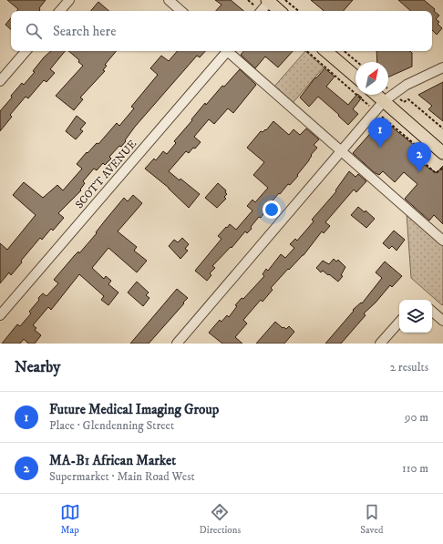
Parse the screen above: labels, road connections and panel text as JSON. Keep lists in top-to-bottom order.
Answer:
{
  "streets": {
    "street": ["SCOTT AVENUE"]
  },
  "north": "top right",
  "page": {
    "search": "Search here",
    "pins": ["1", "2"],
    "heading": ["Nearby", "2 results"],
    "list": [
      {
        "mark": "1",
        "name": "Future Medical Imaging Group",
        "note": "Place · Glendenning Street",
        "value": "90 m"
      },
      {
        "mark": "2",
        "name": "MA-B1 African Market",
        "note": "Supermarket · Main Road West",
        "value": "110 m"
      }
    ],
    "nav": ["Map", "Directions", "Saved"]
  }
}
